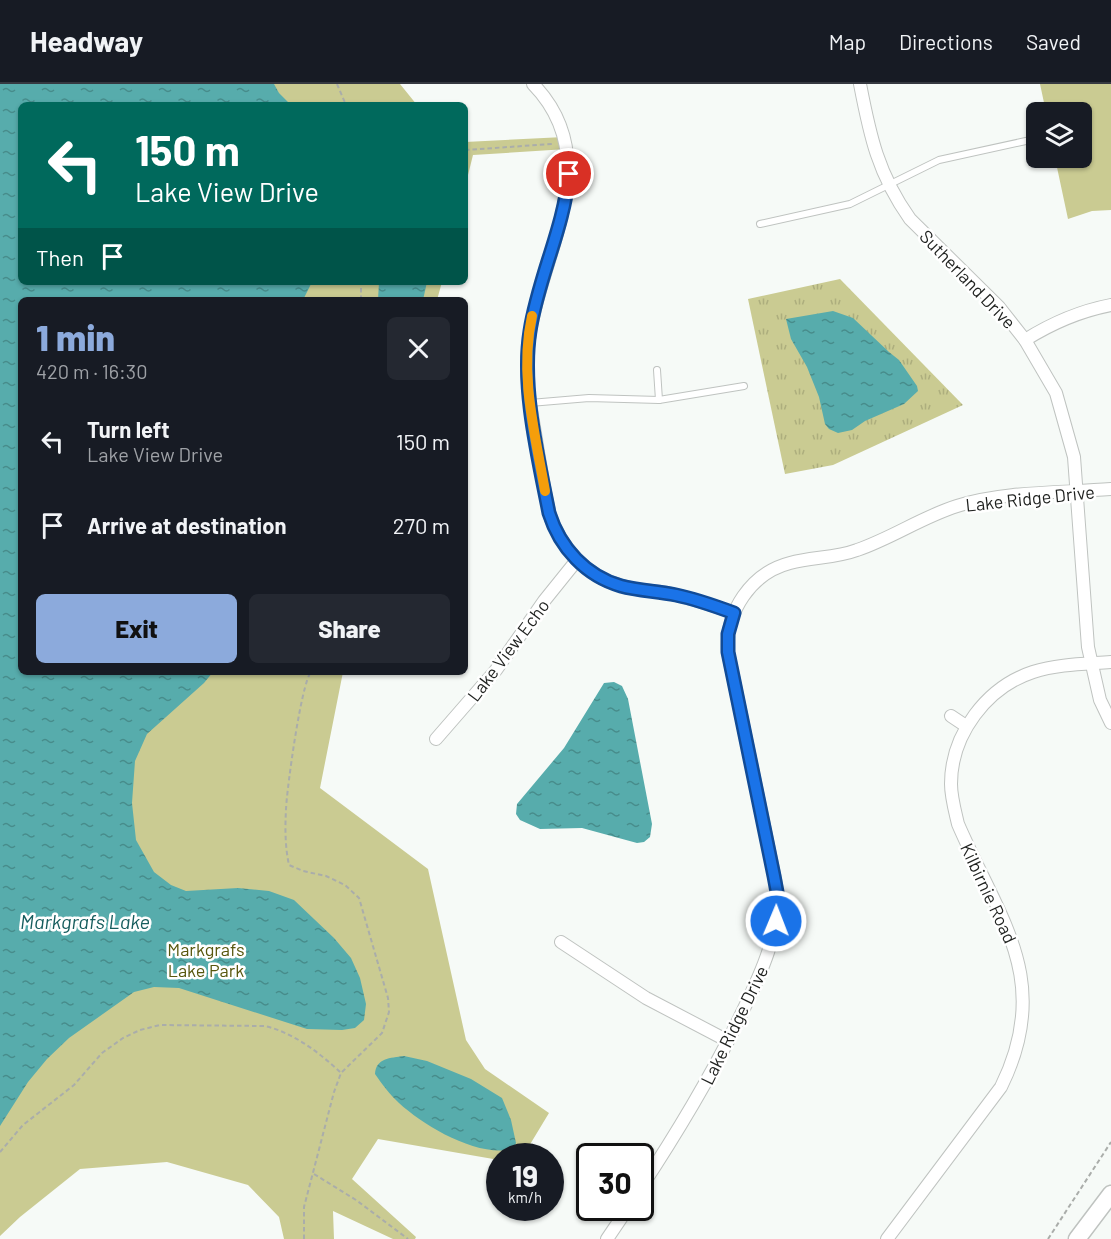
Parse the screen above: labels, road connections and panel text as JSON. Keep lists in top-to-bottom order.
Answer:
{
  "streets": {
    "street": [
      "Sutherland Drive",
      "Lake Ridge Drive",
      "Lake View Echo",
      "Kilbirnie Road"
    ]
  },
  "crossings": [
    ["Sutherland Drive", "Lake Ridge Drive"],
    ["Sutherland Drive", "Kilbirnie Road"]
  ],
  "water": ["Markgrafs Lake"],
  "parks": ["Markgrafs Lake Park"],
  "page": {
    "header": "Headway",
    "nav": ["Map", "Directions", "Saved"],
    "turn": ["150 m", "Lake View Drive"],
    "then": "Then",
    "heading": ["1 min", "420 m · 16:30"],
    "list": [
      {
        "name": "Turn left",
        "note": "Lake View Drive",
        "value": "150 m"
      },
      {
        "name": "Arrive at destination",
        "value": "270 m"
      }
    ],
    "buttons": ["Exit", "Share"],
    "speed": "19 km/h",
    "limit": "30"
  }
}
